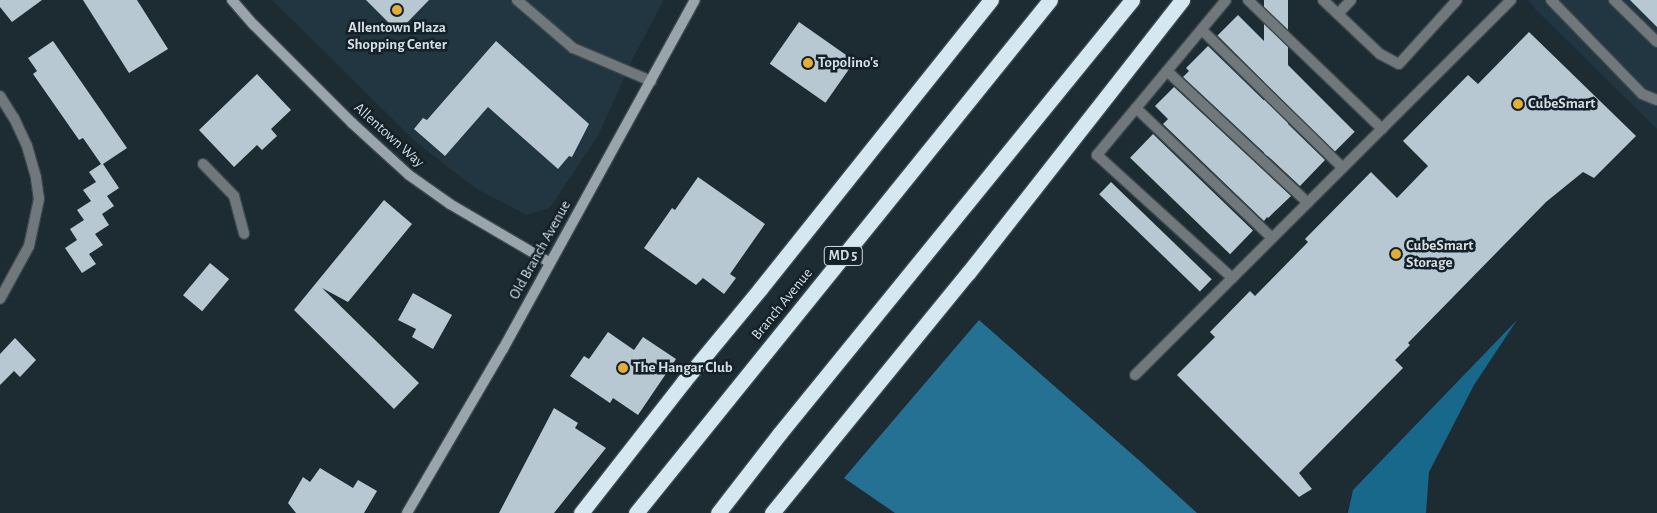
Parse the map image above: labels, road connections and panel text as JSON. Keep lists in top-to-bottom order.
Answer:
{
  "streets": {
    "highway": ["MD 5", "Branch Avenue"],
    "main road": ["Allentown Way", "Old Branch Avenue"]
  },
  "crossings": [
    ["Allentown Way", "Old Branch Avenue"]
  ],
  "places": [
    "Allentown Plaza Shopping Center",
    "Topolino's",
    "CubeSmart",
    "CubeSmart Storage",
    "The Hangar Club"
  ]
}
